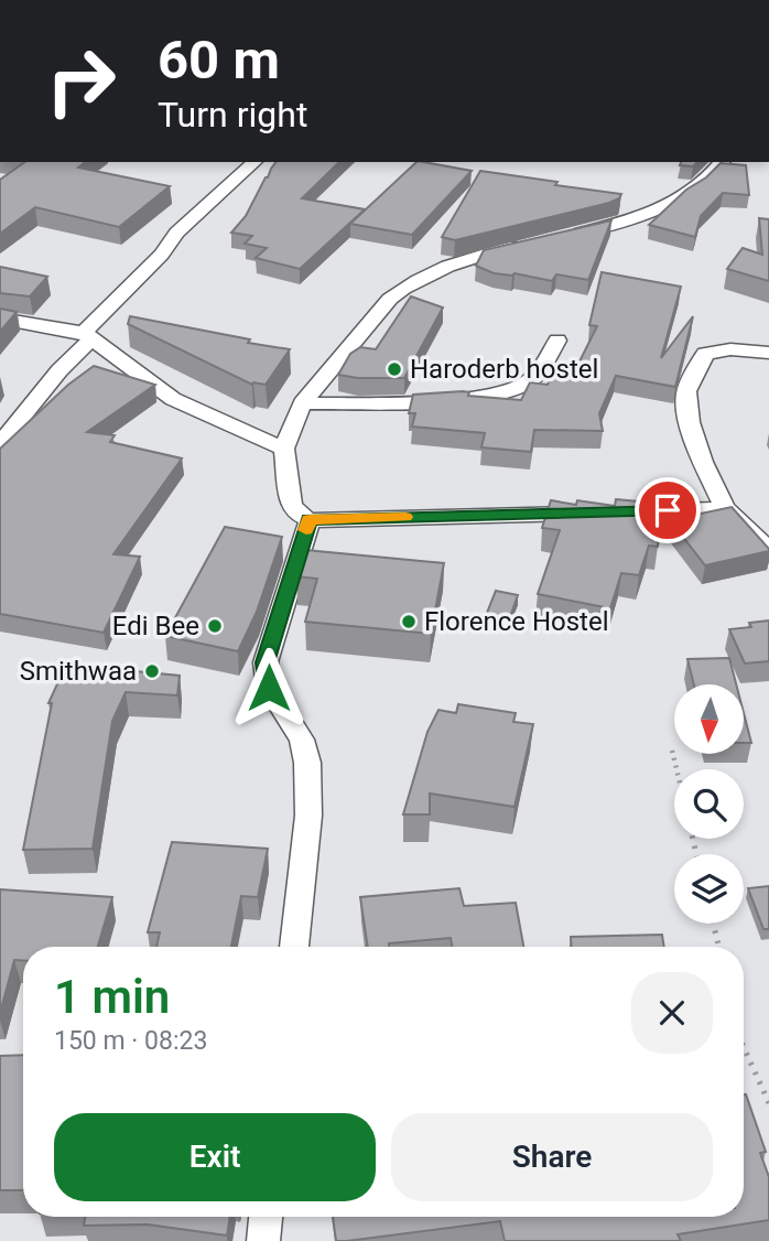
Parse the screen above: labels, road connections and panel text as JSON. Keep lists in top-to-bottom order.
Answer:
{
  "places": [
    "Haroderb hostel",
    "Florence Hostel",
    "Edi Bee",
    "Smithwaa"
  ],
  "north": "bottom",
  "page": {
    "turn": ["60 m", "Turn right"],
    "heading": ["1 min", "150 m · 08:23"],
    "buttons": ["Exit", "Share"]
  }
}
